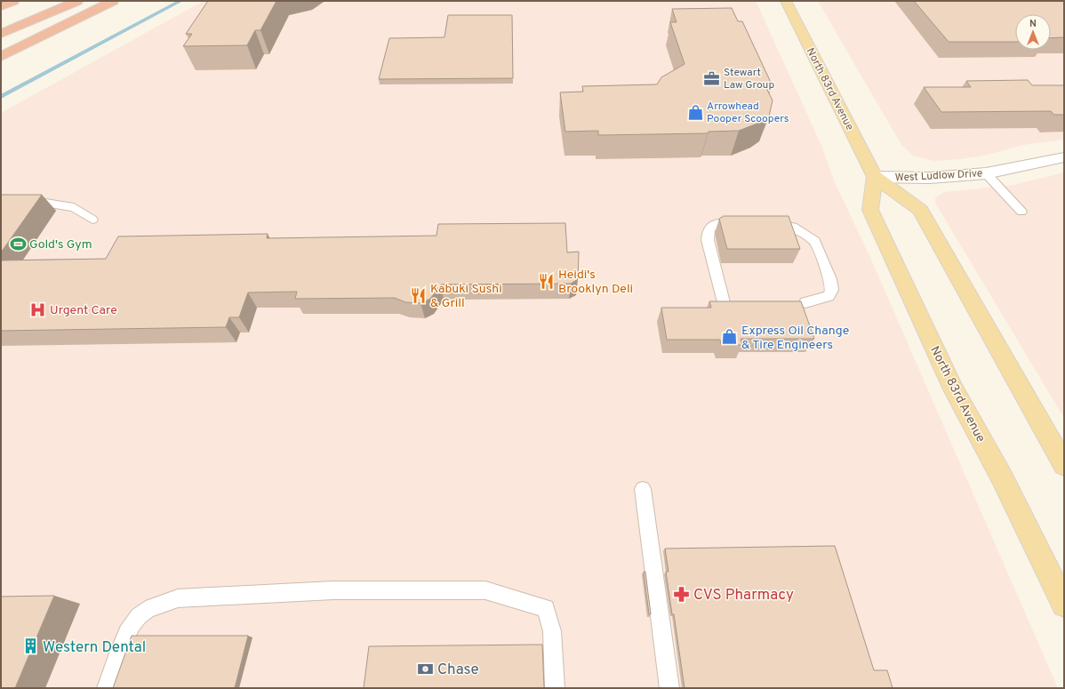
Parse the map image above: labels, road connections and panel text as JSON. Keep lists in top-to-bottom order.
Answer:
{
  "streets": {
    "main road": ["North 83rd Avenue"],
    "street": ["West Ludlow Drive"]
  },
  "crossings": [
    ["North 83rd Avenue", "West Ludlow Drive"]
  ],
  "places": {
    "office": ["Stewart Law Group"],
    "shop": ["Arrowhead Pooper Scoopers", "Express Oil Change & Tire Engineers"],
    "sports": ["Gold's Gym"],
    "restaurant": ["Heidi's Brooklyn Deli", "Kabuki Sushi & Grill"],
    "hospital": ["Urgent Care"],
    "pharmacy": ["CVS Pharmacy"],
    "building": ["Western Dental"],
    "bank": ["Chase"]
  },
  "north": "top"
}
